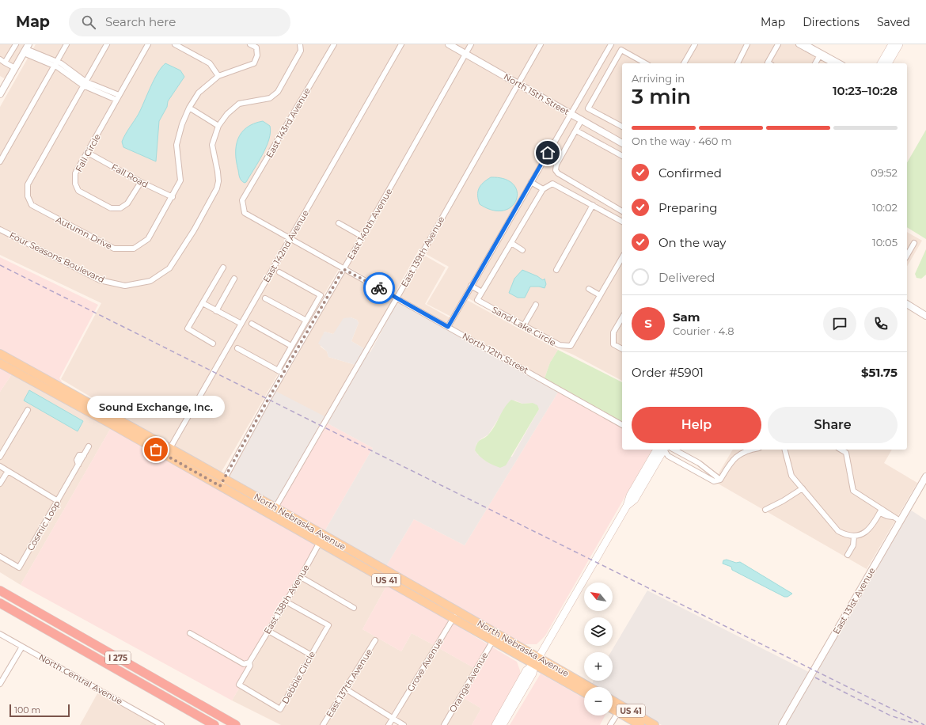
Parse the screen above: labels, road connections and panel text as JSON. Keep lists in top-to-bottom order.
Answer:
{
  "streets": {
    "highway": ["I 275"],
    "main road": ["North Nebraska Avenue", "US 41"],
    "street": [
      "North 15th Street",
      "East 143rd Avenue",
      "Fall Circle",
      "Fall Road",
      "East 140th Avenue",
      "Autumn Drive",
      "East 142nd Avenue",
      "East 139th Avenue",
      "Four Seasons Boulevard",
      "Sand Lake Circle",
      "North 12th Street",
      "Cosmic Loop",
      "East 138th Avenue",
      "East 131st Avenue",
      "Grove Avenue",
      "Debbie Circle",
      "North Central Avenue",
      "Orange Avenue",
      "East 137th Avenue"
    ]
  },
  "crossings": [
    ["North 15th Street", "East 140th Avenue"],
    ["North 15th Street", "East 139th Avenue"],
    ["East 143rd Avenue", "North 12th Street"],
    ["Fall Circle", "Fall Road"],
    ["Fall Road", "Autumn Drive"],
    ["East 140th Avenue", "North 12th Street"],
    ["East 140th Avenue", "North Nebraska Avenue"],
    ["East 142nd Avenue", "North 12th Street"],
    ["East 142nd Avenue", "North Nebraska Avenue"],
    ["East 139th Avenue", "North 12th Street"],
    ["East 139th Avenue", "North Nebraska Avenue"],
    ["North Nebraska Avenue", "East 138th Avenue"],
    ["North Nebraska Avenue", "Grove Avenue"],
    ["North Nebraska Avenue", "Orange Avenue"],
    ["East 138th Avenue", "Debbie Circle"]
  ],
  "places": ["Sound Exchange, Inc."],
  "scale_bar": "100 m",
  "north": "top left",
  "page": {
    "header": "Map",
    "search": "Search here",
    "nav": ["Map", "Directions", "Saved"],
    "heading": ["3 min", "Arriving in", "10:23–10:28"],
    "panel": [
      "Sam",
      "Courier · 4.8",
      "Order #5901",
      "$51.75"
    ],
    "bar": "On the way · 460 m",
    "list": [
      ["Confirmed", "09:52"],
      ["Preparing", "10:02"],
      ["On the way", "10:05"],
      "Delivered"
    ],
    "round": "S",
    "bubble": "Sound Exchange, Inc.",
    "buttons": ["Help", "Share"],
    "map_buttons": ["+", "−"],
    "scale": "100 m"
  }
}
